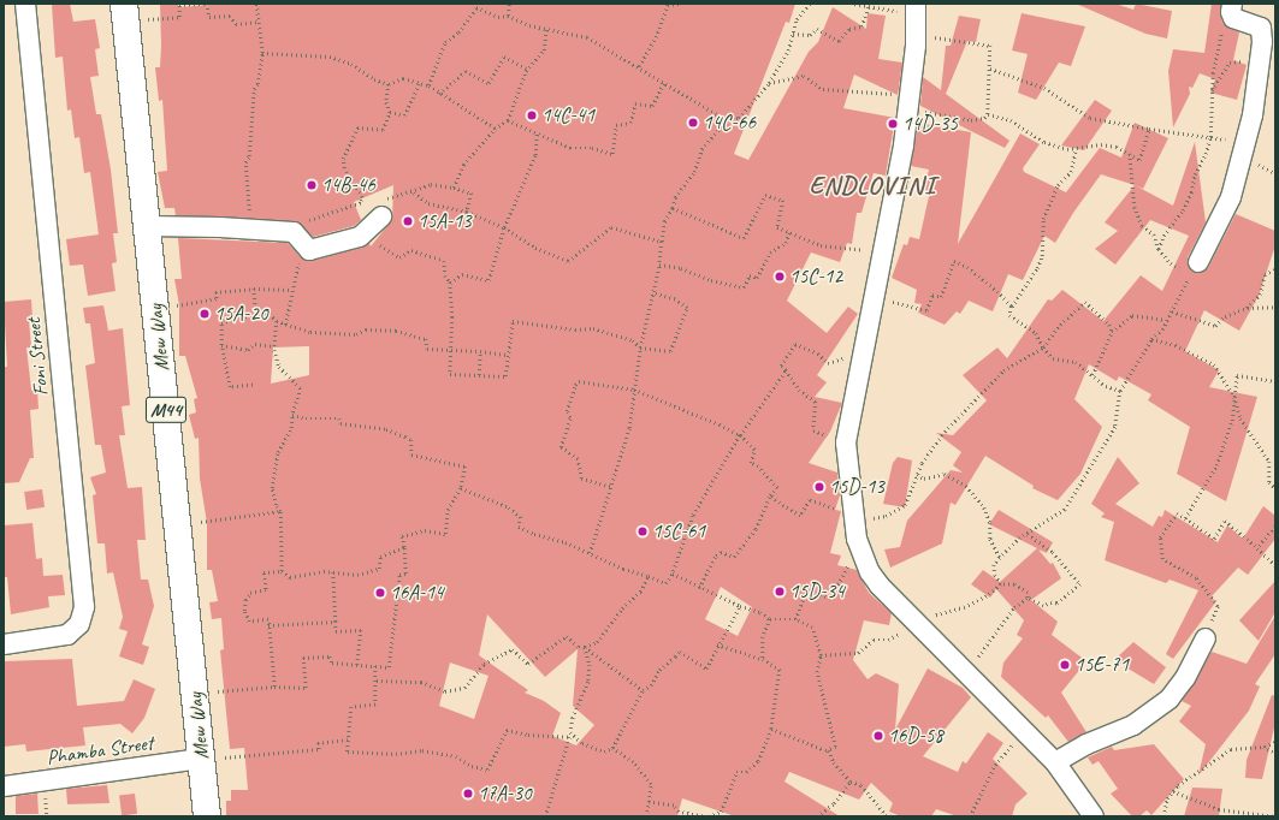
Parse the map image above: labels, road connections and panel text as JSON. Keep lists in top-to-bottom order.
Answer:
{
  "streets": {
    "main road": ["Mew Way", "M44"],
    "street": ["Foni Street", "Phamba Street"]
  },
  "crossings": [
    ["Mew Way", "Phamba Street"]
  ],
  "districts": ["ENDLOVINI"],
  "places": [
    "14C-41",
    "14C-66",
    "14D-35",
    "14B-46",
    "15A-13",
    "15C-12",
    "15A-20",
    "15D-13",
    "15C-61",
    "15D-34",
    "16A-14",
    "15E-71",
    "16D-58",
    "17A-30"
  ]
}
